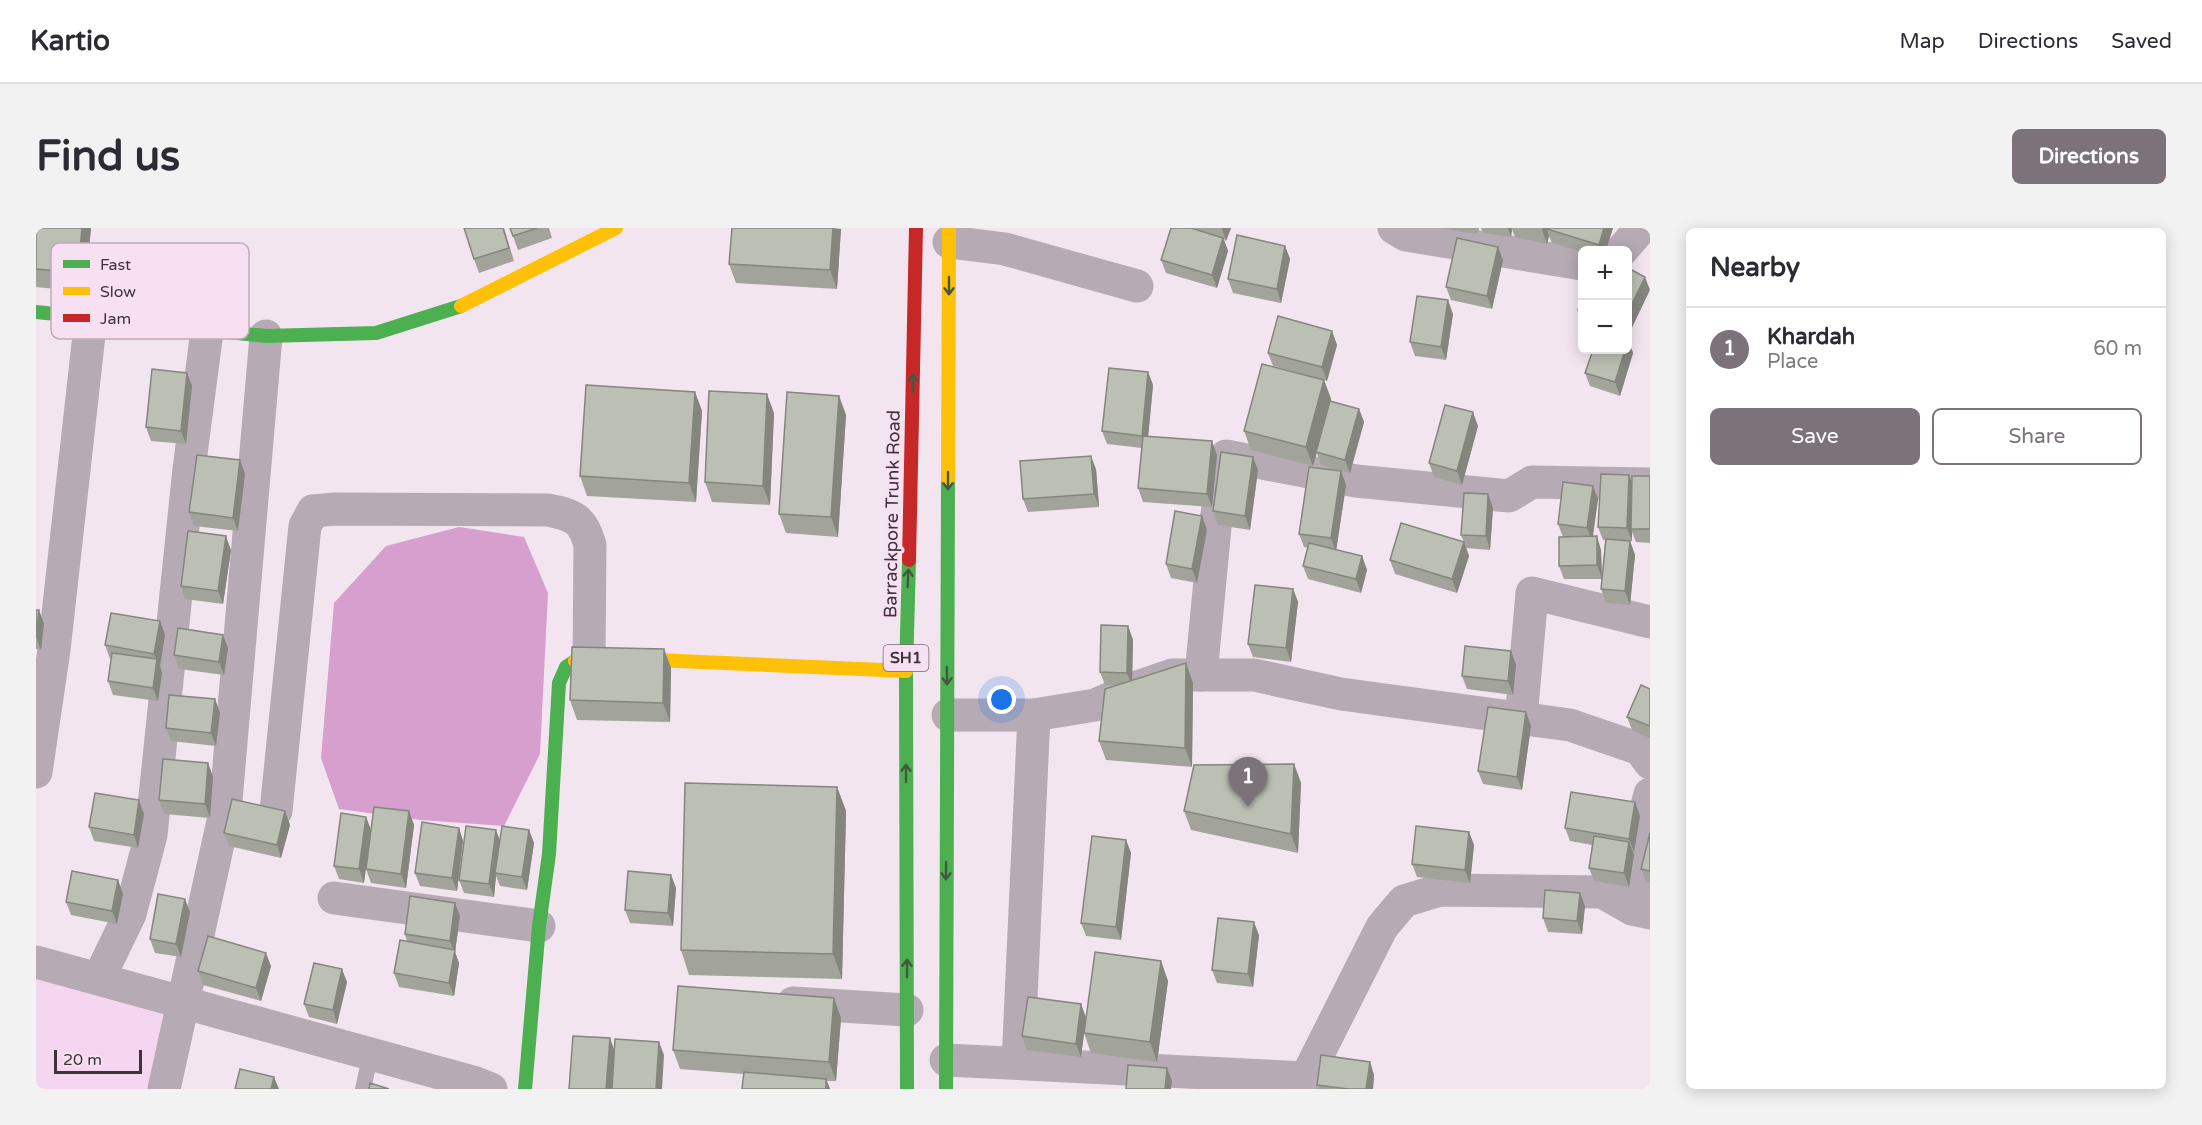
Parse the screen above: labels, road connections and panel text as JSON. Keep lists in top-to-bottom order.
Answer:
{
  "streets": {
    "main road": ["Barrackpore Trunk Road", "SH1"]
  },
  "legend": ["Fast", "Slow", "Jam"],
  "scale_bar": "20 m",
  "page": {
    "header": "Kartio",
    "nav": ["Map", "Directions", "Saved"],
    "buttons": [
      "Directions",
      ["Save", "Share"]
    ],
    "title": "Find us",
    "heading": "Nearby",
    "map_buttons": ["+", "−"],
    "list": [
      {
        "mark": "1",
        "name": "Khardah",
        "note": "Place",
        "value": "60 m"
      }
    ],
    "pins": "1",
    "scale": "20 m"
  }
}
